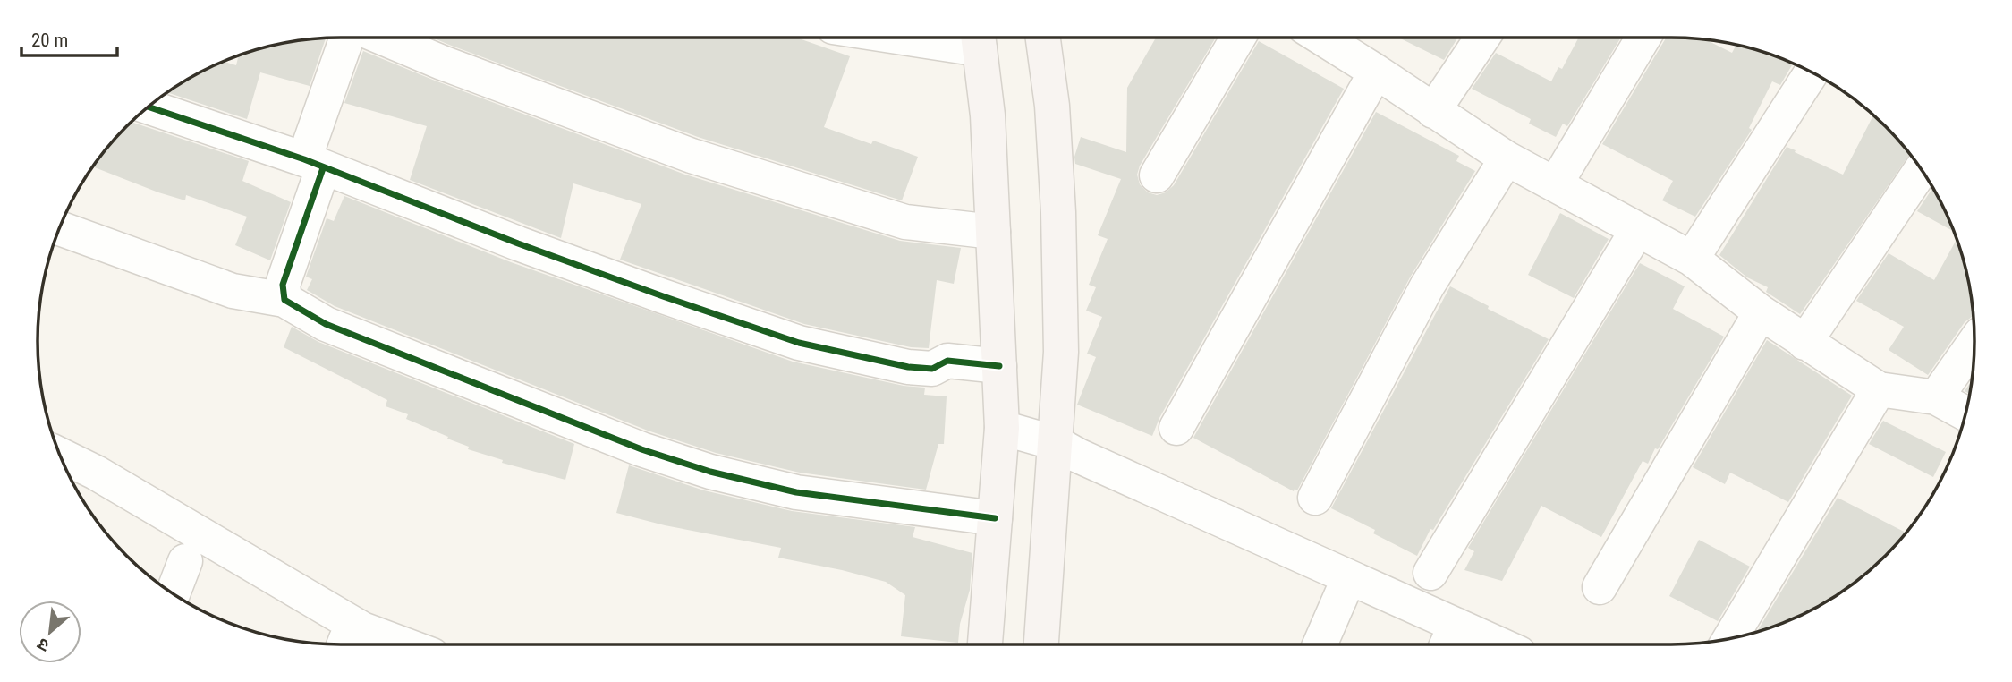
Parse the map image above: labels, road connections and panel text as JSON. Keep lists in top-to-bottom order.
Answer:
{
  "scale_bar": "20 m",
  "north": "bottom left"
}
